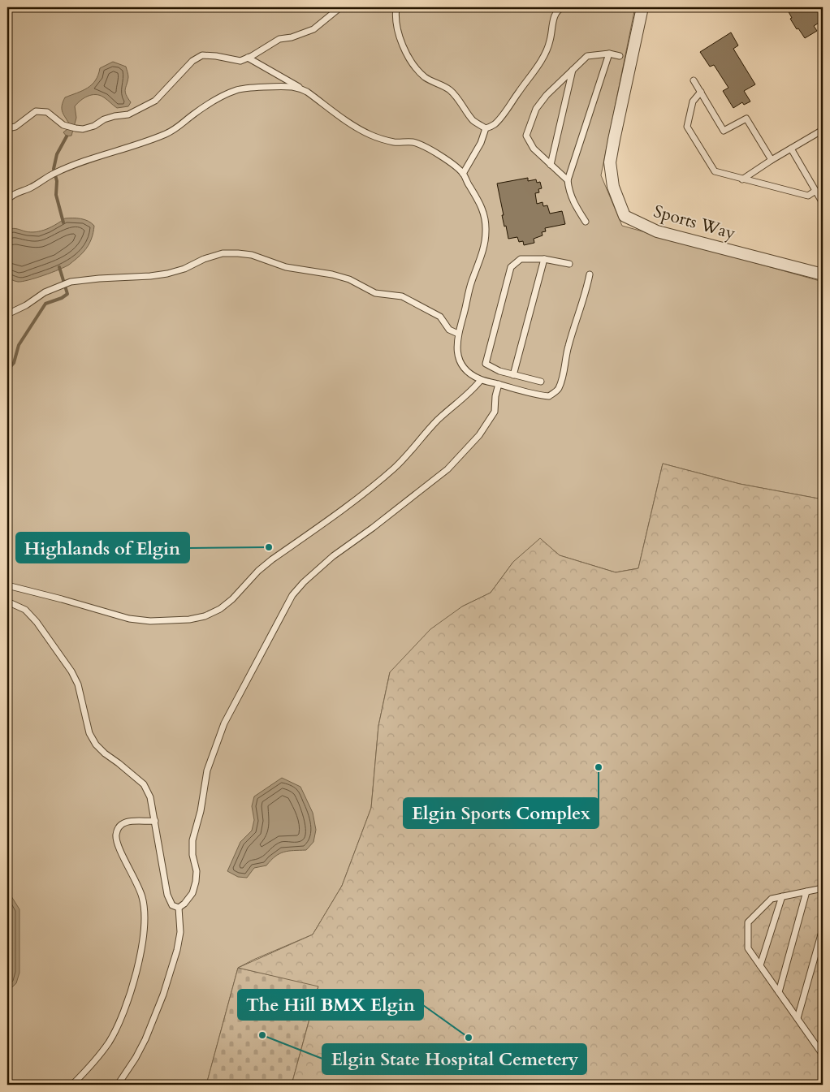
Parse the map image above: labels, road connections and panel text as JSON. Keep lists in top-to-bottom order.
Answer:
{
  "streets": {
    "street": ["Sports Way"]
  },
  "places": [
    "Highlands of Elgin",
    "Elgin Sports Complex",
    "Elgin State Hospital Cemetery",
    "The Hill BMX Elgin"
  ]
}
